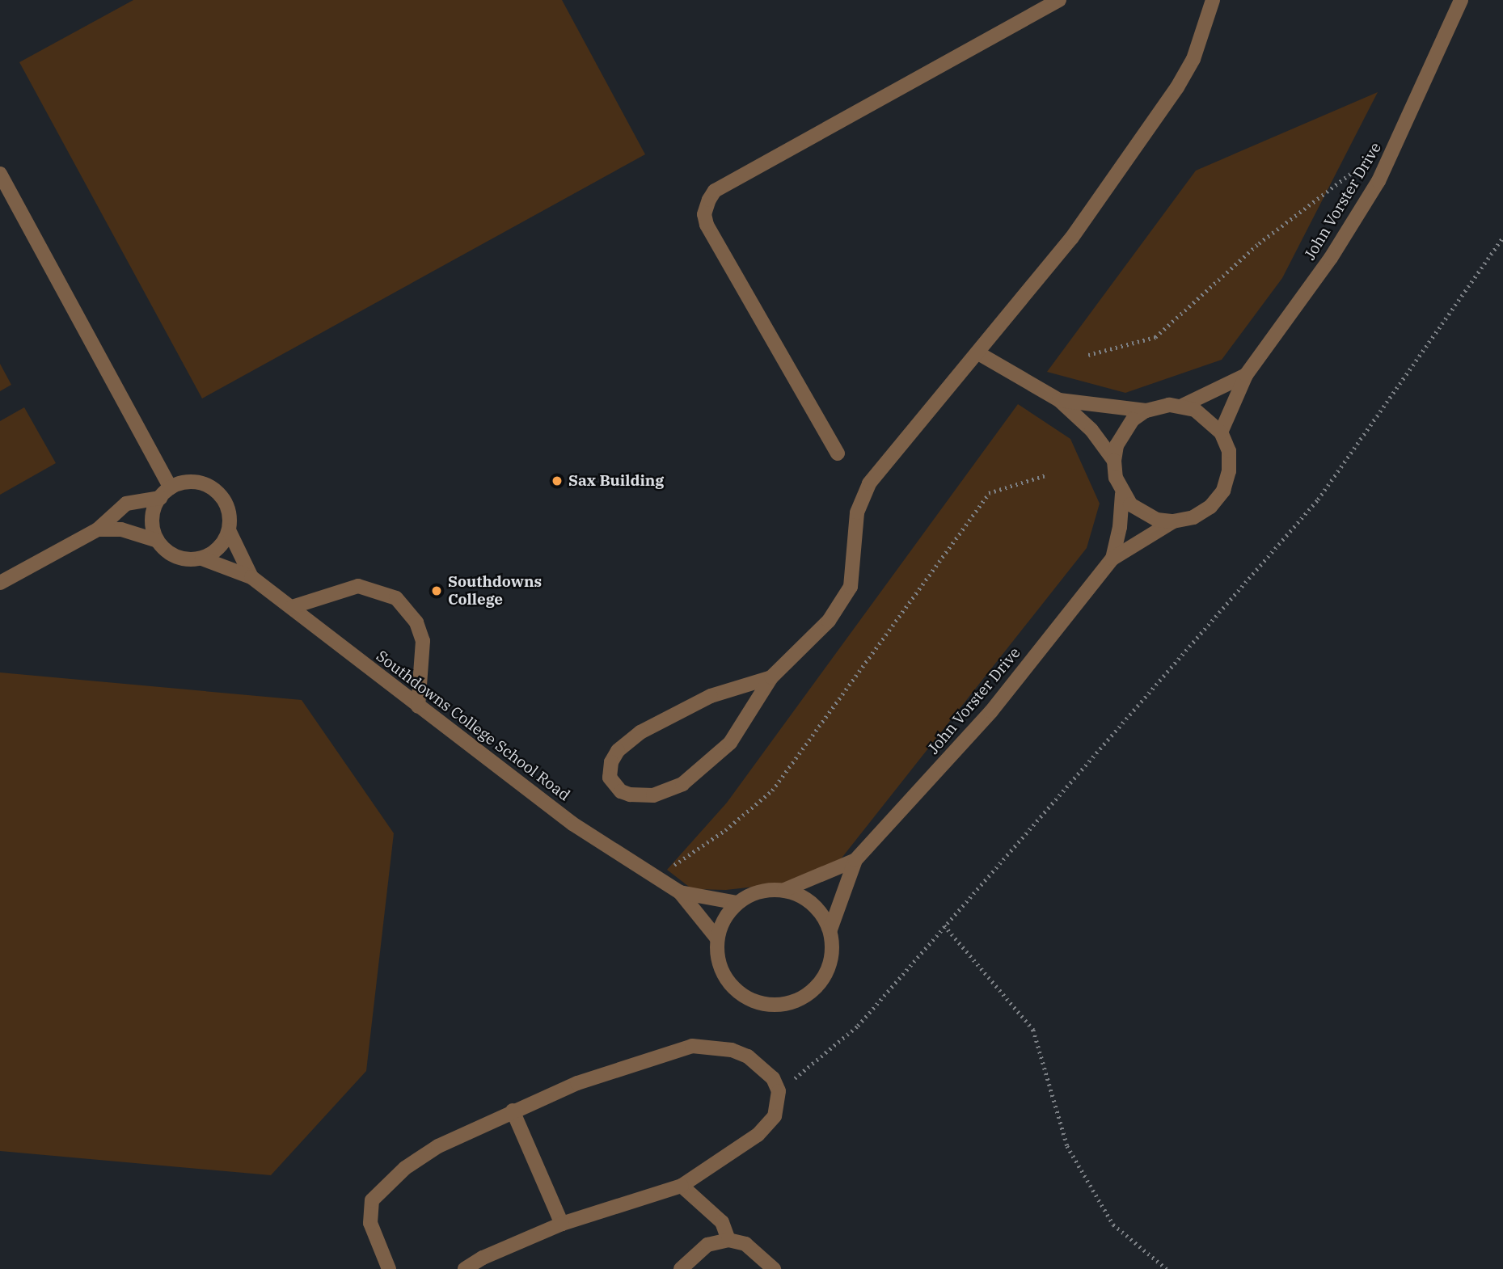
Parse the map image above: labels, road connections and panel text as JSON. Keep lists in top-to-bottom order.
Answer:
{
  "streets": {
    "street": ["John Vorster Drive", "Southdowns College School Road"]
  },
  "crossings": [
    ["John Vorster Drive", "Southdowns College School Road"]
  ],
  "places": ["Sax Building", "Southdowns College"]
}
